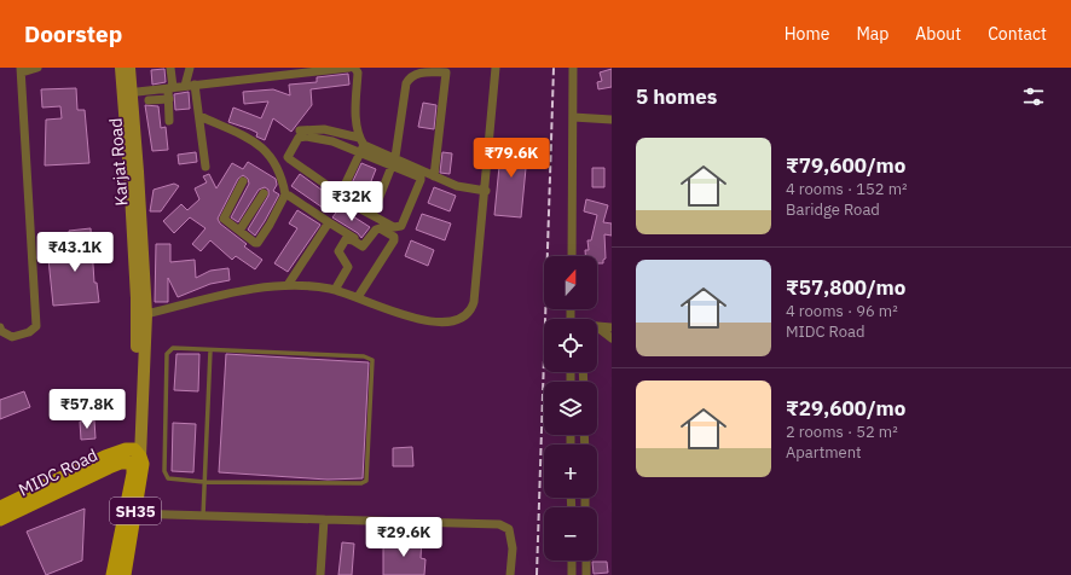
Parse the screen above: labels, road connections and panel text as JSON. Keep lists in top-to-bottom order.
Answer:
{
  "streets": {
    "main road": ["Karjat Road", "MIDC Road", "SH35"]
  },
  "crossings": [
    ["Karjat Road", "MIDC Road"]
  ],
  "north": "top",
  "page": {
    "header": "Doorstep",
    "nav": [
      "Home",
      "Map",
      "About",
      "Contact"
    ],
    "heading": "5 homes",
    "list": [
      {
        "name": "₹79,600/mo",
        "note": "4 rooms · 152 m² · Baridge Road"
      },
      {
        "name": "₹57,800/mo",
        "note": "4 rooms · 96 m² · MIDC Road"
      },
      {
        "name": "₹29,600/mo",
        "note": "2 rooms · 52 m² · Apartment"
      }
    ],
    "price": [
      "₹79.6K",
      "₹32K",
      "₹43.1K",
      "₹57.8K",
      "₹29.6K"
    ],
    "map_buttons": ["+", "−"]
  }
}
